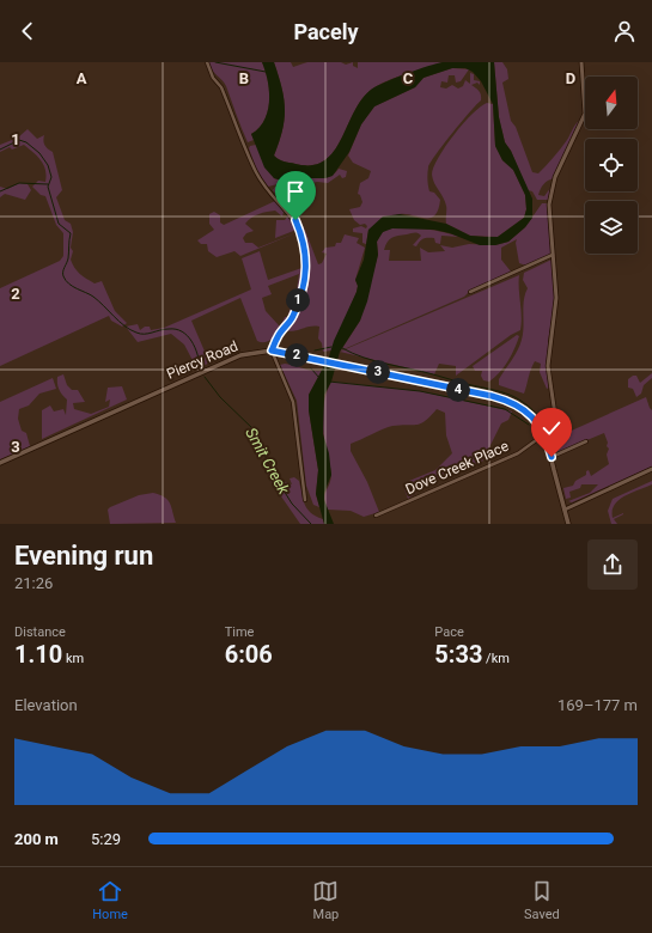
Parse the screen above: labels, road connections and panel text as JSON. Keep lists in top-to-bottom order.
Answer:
{
  "streets": {
    "main road": ["Piercy Road"],
    "street": ["Dove Creek Place"]
  },
  "crossings": [
    ["Piercy Road", "Dove Creek Place"]
  ],
  "water": ["Smit Creek"],
  "north": "top",
  "page": {
    "header": "Pacely",
    "pins": [
      "1",
      "2",
      "3",
      "4"
    ],
    "heading": ["Evening run", "21:26"],
    "stats": [
      ["Distance", "1.10 km"],
      ["Time", "6:06"],
      ["Pace", "5:33 /km"]
    ],
    "chart": ["Elevation", "169–177 m"],
    "list": [
      {
        "name": "200 m",
        "note": "5:29"
      }
    ],
    "tabs": ["Home", "Map", "Saved"]
  },
  "grid": {
    "columns": [
      "A",
      "B",
      "C",
      "D"
    ],
    "rows": ["1", "2", "3"]
  }
}
